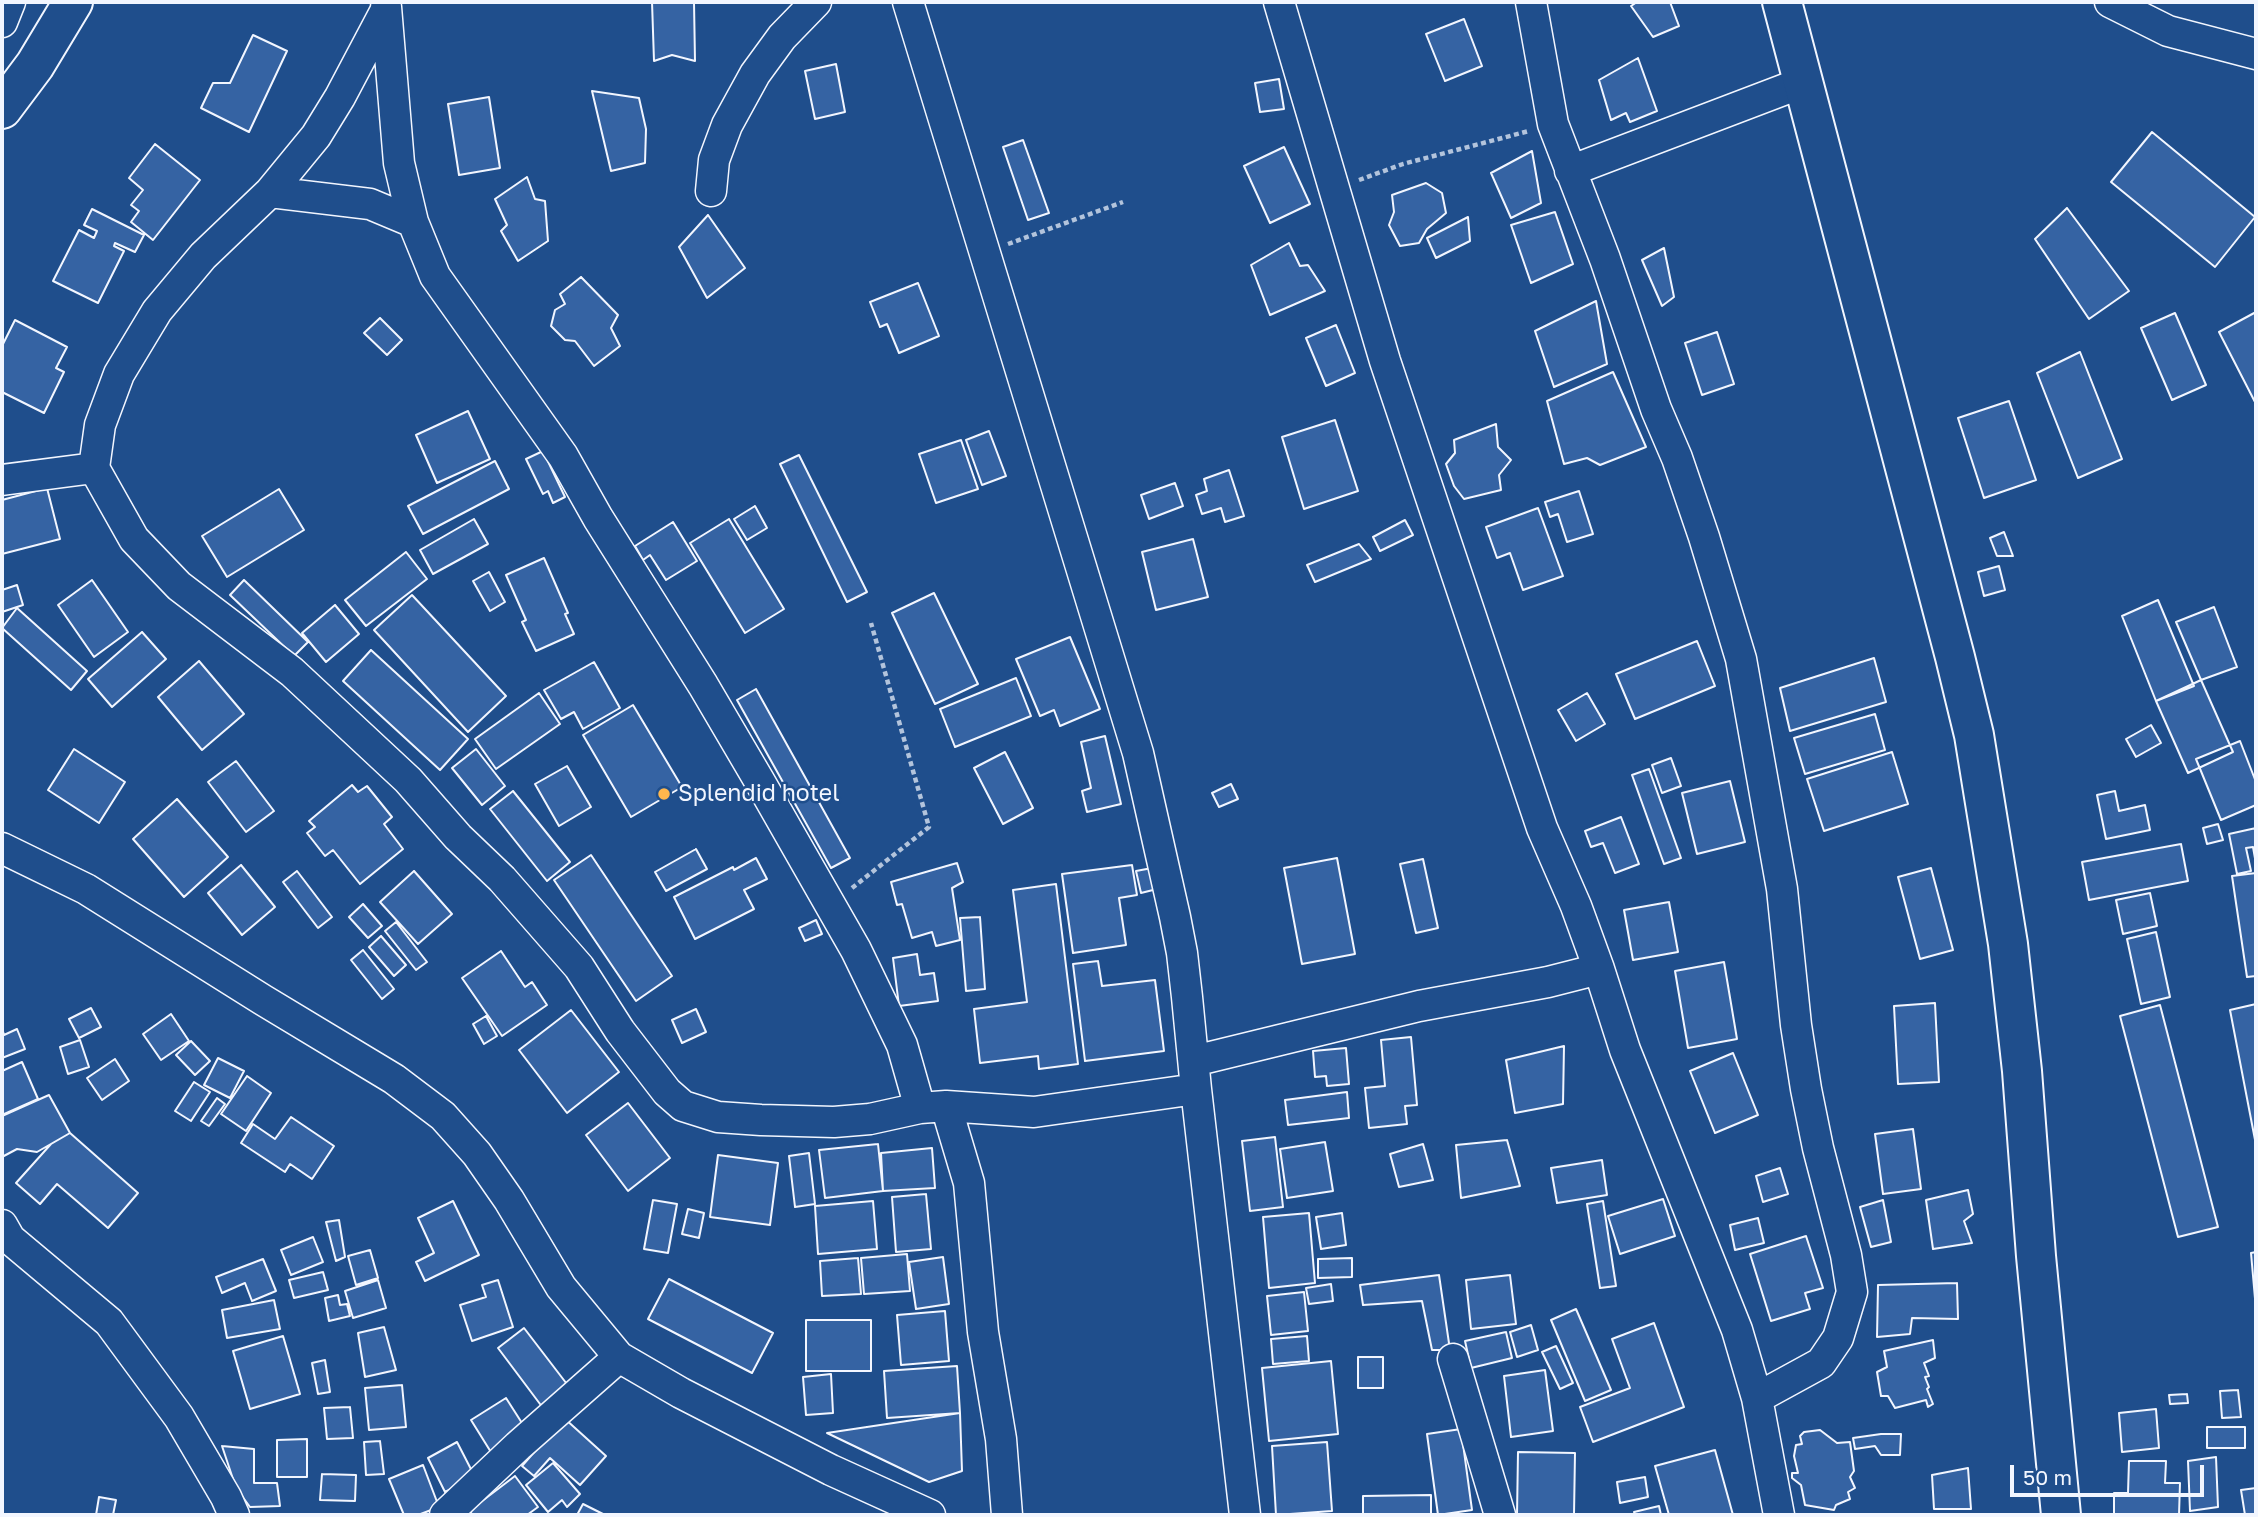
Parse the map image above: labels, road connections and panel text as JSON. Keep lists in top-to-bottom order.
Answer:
{
  "places": ["Splendid hotel"],
  "scale_bar": "50 m"
}
